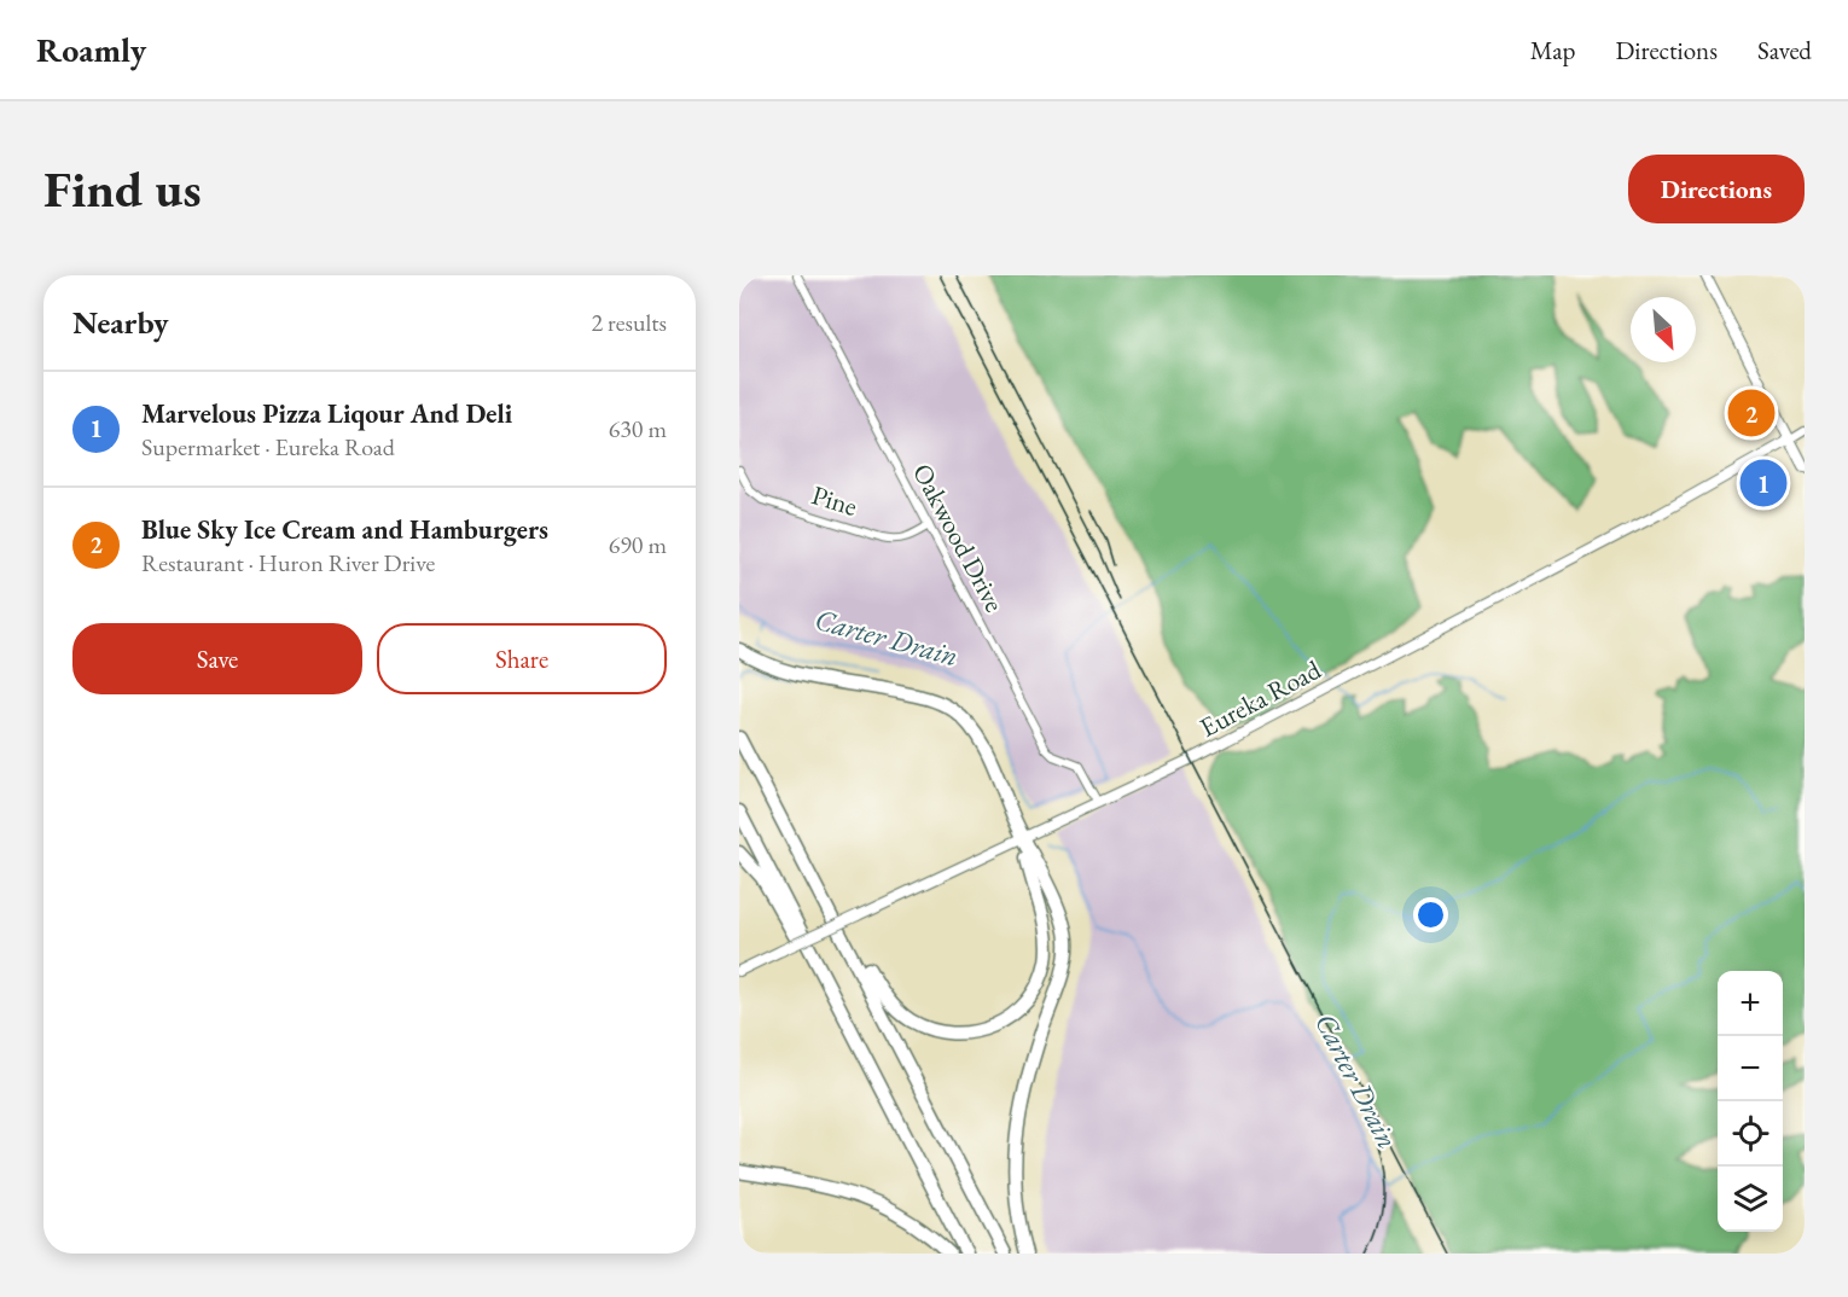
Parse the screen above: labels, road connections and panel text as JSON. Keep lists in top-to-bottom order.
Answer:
{
  "streets": {
    "street": ["Pine", "Oakwood Drive", "Eureka Road"]
  },
  "crossings": [
    ["Pine", "Oakwood Drive"],
    ["Oakwood Drive", "Eureka Road"]
  ],
  "water": ["Carter Drain"],
  "north": "bottom right",
  "page": {
    "header": "Roamly",
    "nav": ["Map", "Directions", "Saved"],
    "buttons": [
      "Directions",
      ["Save", "Share"]
    ],
    "title": "Find us",
    "heading": ["Nearby", "2 results"],
    "list": [
      {
        "mark": "1",
        "name": "Marvelous Pizza Liqour And Deli",
        "note": "Supermarket · Eureka Road",
        "value": "630 m"
      },
      {
        "mark": "2",
        "name": "Blue Sky Ice Cream and Hamburgers",
        "note": "Restaurant · Huron River Drive",
        "value": "690 m"
      }
    ],
    "pins": ["2", "1"],
    "map_buttons": ["+", "−"]
  }
}
